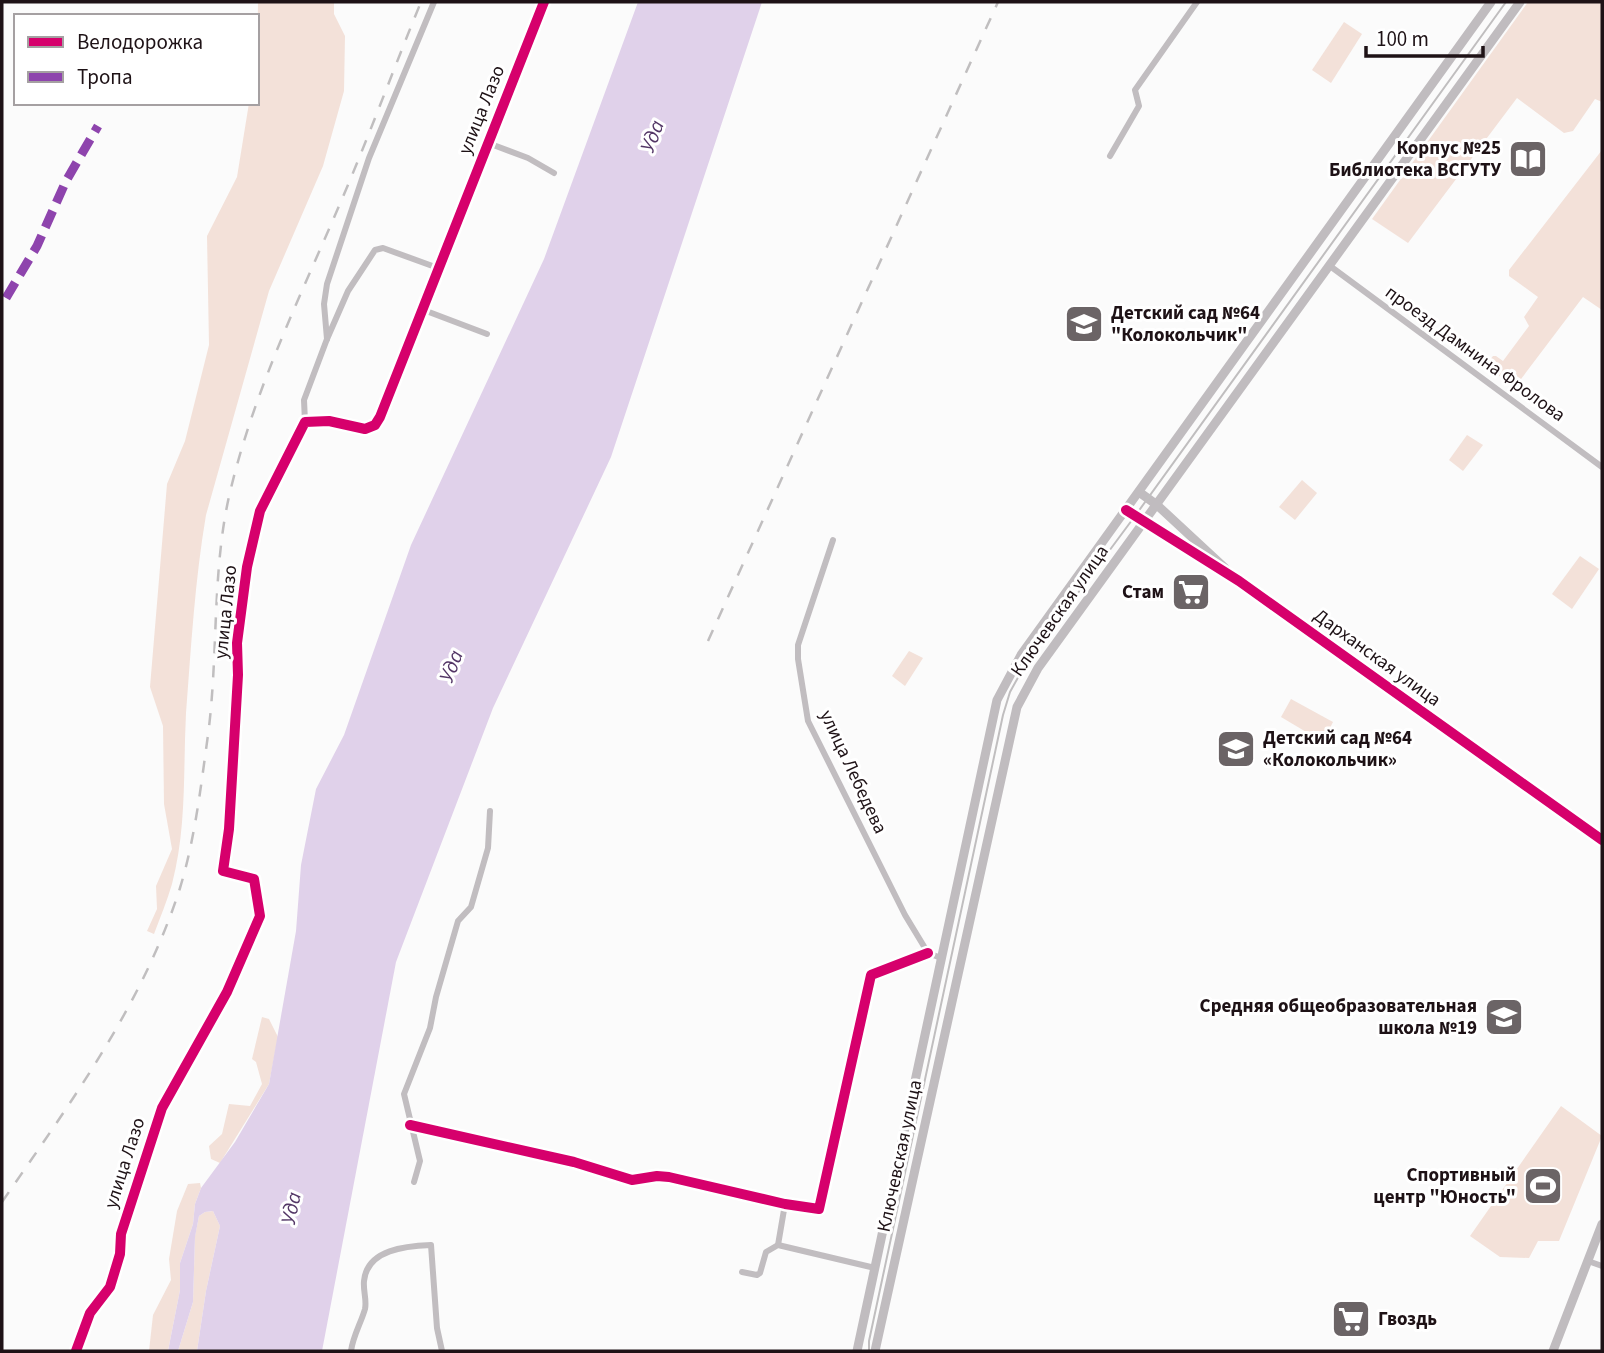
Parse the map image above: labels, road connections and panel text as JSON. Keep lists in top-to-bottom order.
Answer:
{
  "streets": {
    "main road": ["Ключевская улица", "Дарханская улица"],
    "street": ["улица Лазо", "проезд Дамнина Фролова", "улица Лебедева"]
  },
  "crossings": [
    ["проезд Дамнина Фролова", "Ключевская улица"],
    ["Ключевская улица", "Дарханская улица"]
  ],
  "water": ["Уда"],
  "places": {
    "library": ["Корпус №25 Библиотека ВСГУТУ"],
    "school or university": ["Детский сад №64 \"Колокольчик\"", "Детский сад №64 «Колокольчик»", "Средняя общеобразовательная школа №19"],
    "supermarket": ["Стам", "Гвоздь"],
    "sports": ["Спортивный центр \"Юность\""]
  },
  "legend": ["Велодорожка", "Тропа"],
  "scale_bar": "100 m"
}
